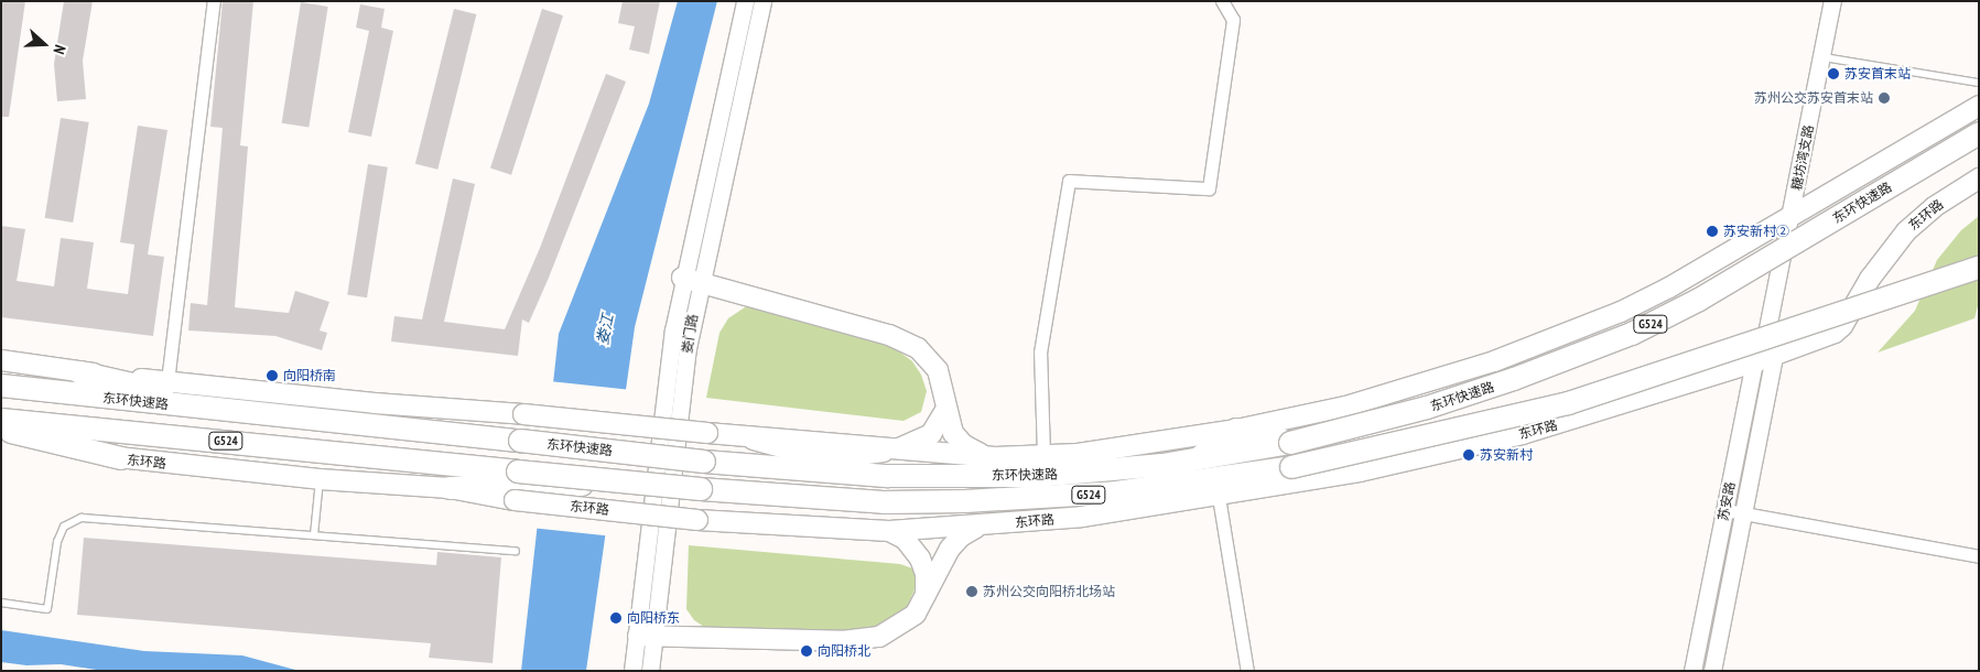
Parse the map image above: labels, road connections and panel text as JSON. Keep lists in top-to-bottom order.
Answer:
{
  "streets": {
    "highway": ["东环快速路", "G524"],
    "main road": ["东环路"],
    "street": ["糖坊湾支路", "娄门路", "苏安路"]
  },
  "crossings": [
    ["糖坊湾支路", "苏安路"],
    ["东环快速路", "东环路"],
    ["东环路", "苏安路"]
  ],
  "water": ["娄江"],
  "places": [
    "苏安首末站",
    "苏州公交苏安首末站",
    "苏安新村②",
    "向阳桥南",
    "苏安新村",
    "苏州公交向阳桥北场站",
    "向阳桥东",
    "向阳桥北"
  ],
  "north": "right"
}
